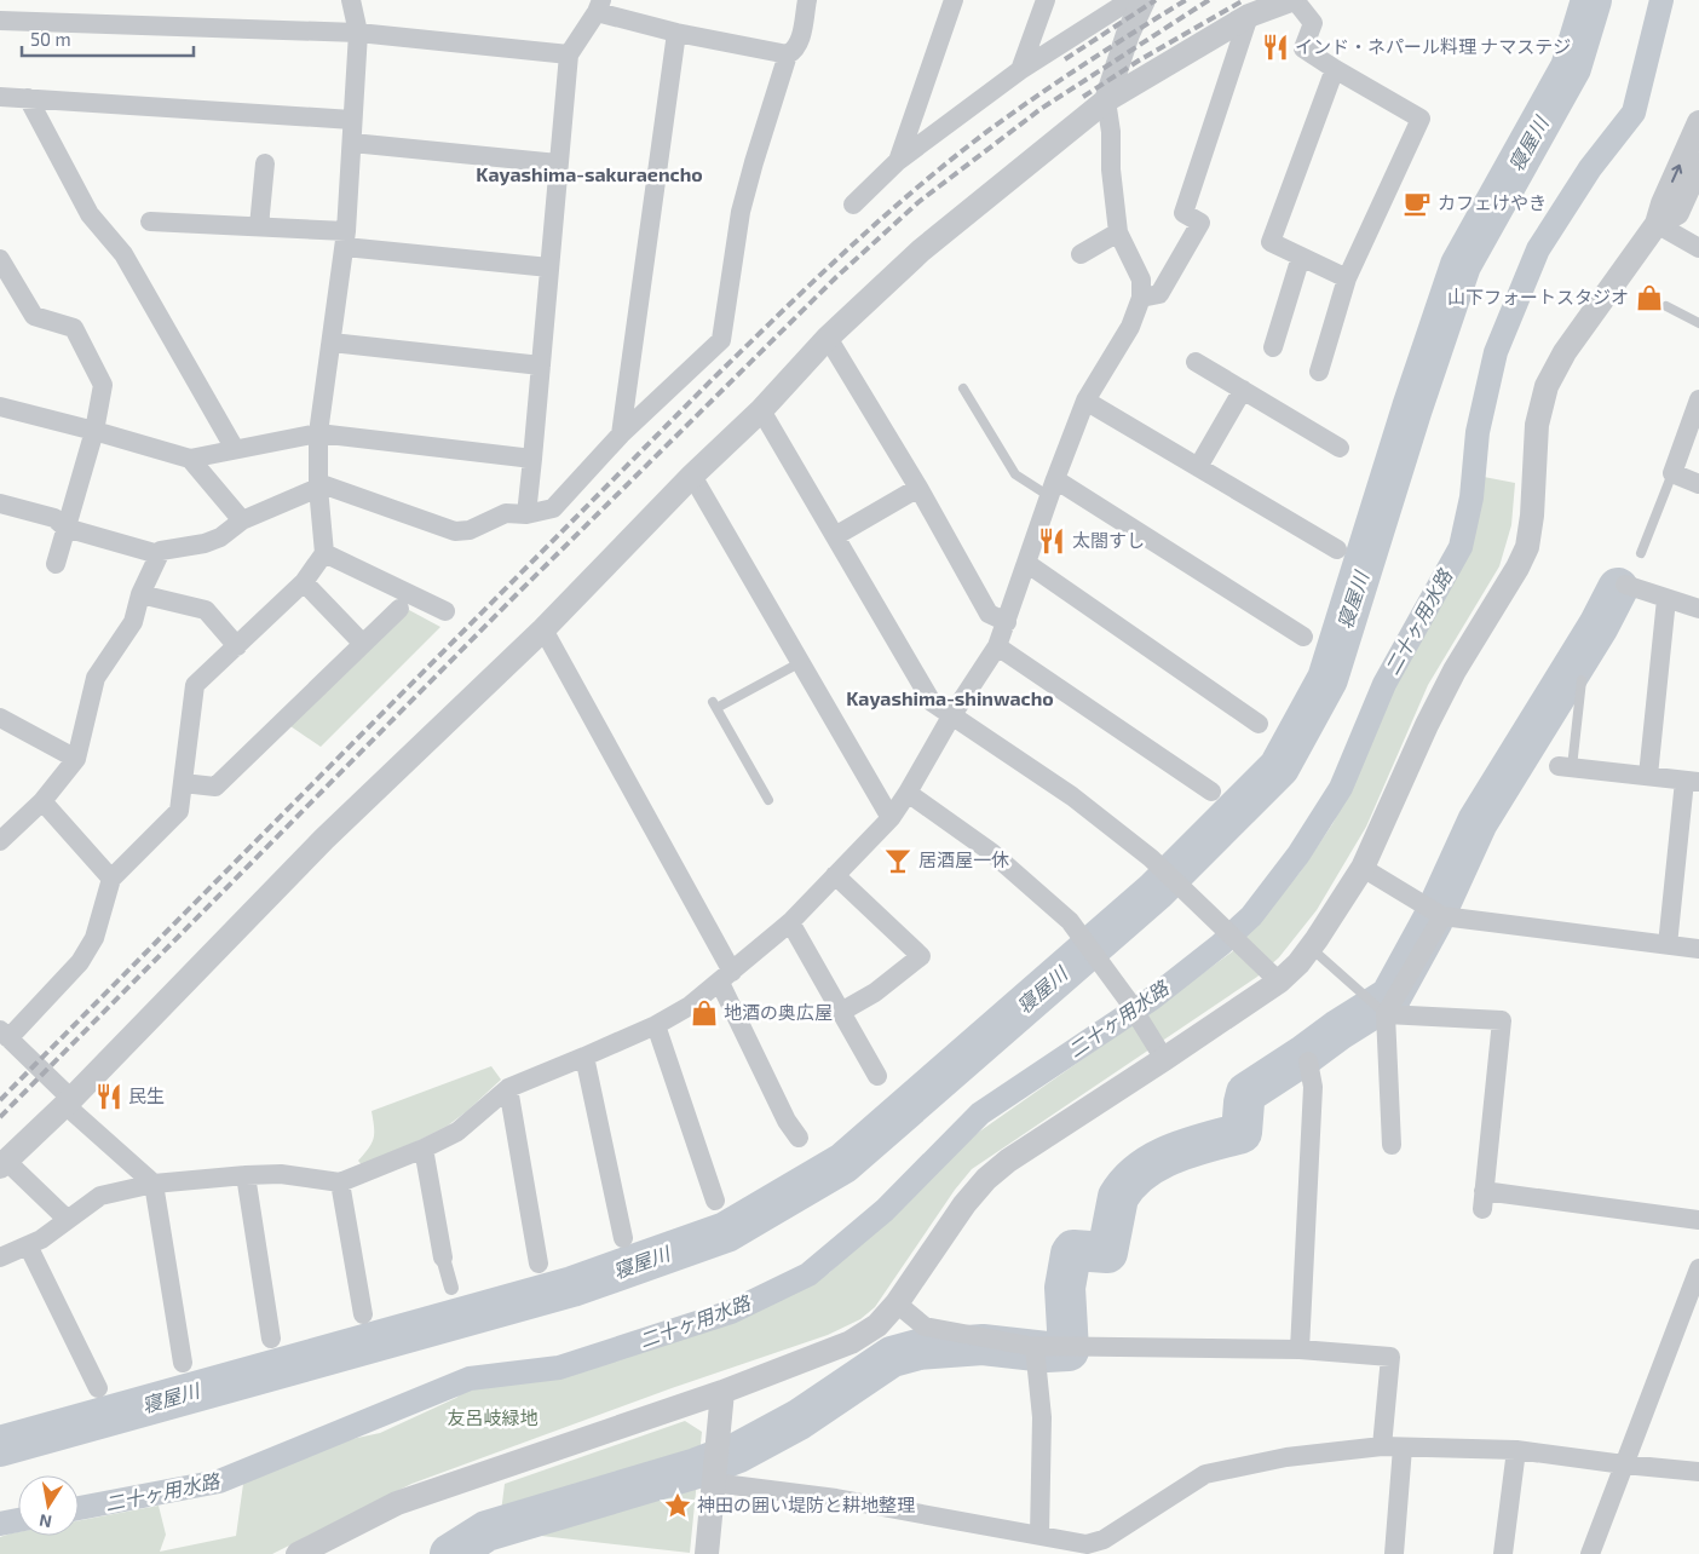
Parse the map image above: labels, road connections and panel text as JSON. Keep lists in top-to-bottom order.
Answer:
{
  "districts": ["Kayashima-sakuraencho", "Kayashima-shinwacho"],
  "water": ["寝屋川", "二十ヶ用水路"],
  "parks": ["友呂岐緑地"],
  "places": {
    "restaurant": ["インド・ネパール料理 ナマステジ", "太閤すし", "民生"],
    "cafe": ["カフェけやき"],
    "shop": ["山下フォートスタジオ", "地酒の奥広屋"],
    "bar": ["居酒屋一休"],
    "place": ["神田の囲い堤防と耕地整理"]
  },
  "scale_bar": "50 m",
  "north": "bottom"
}
